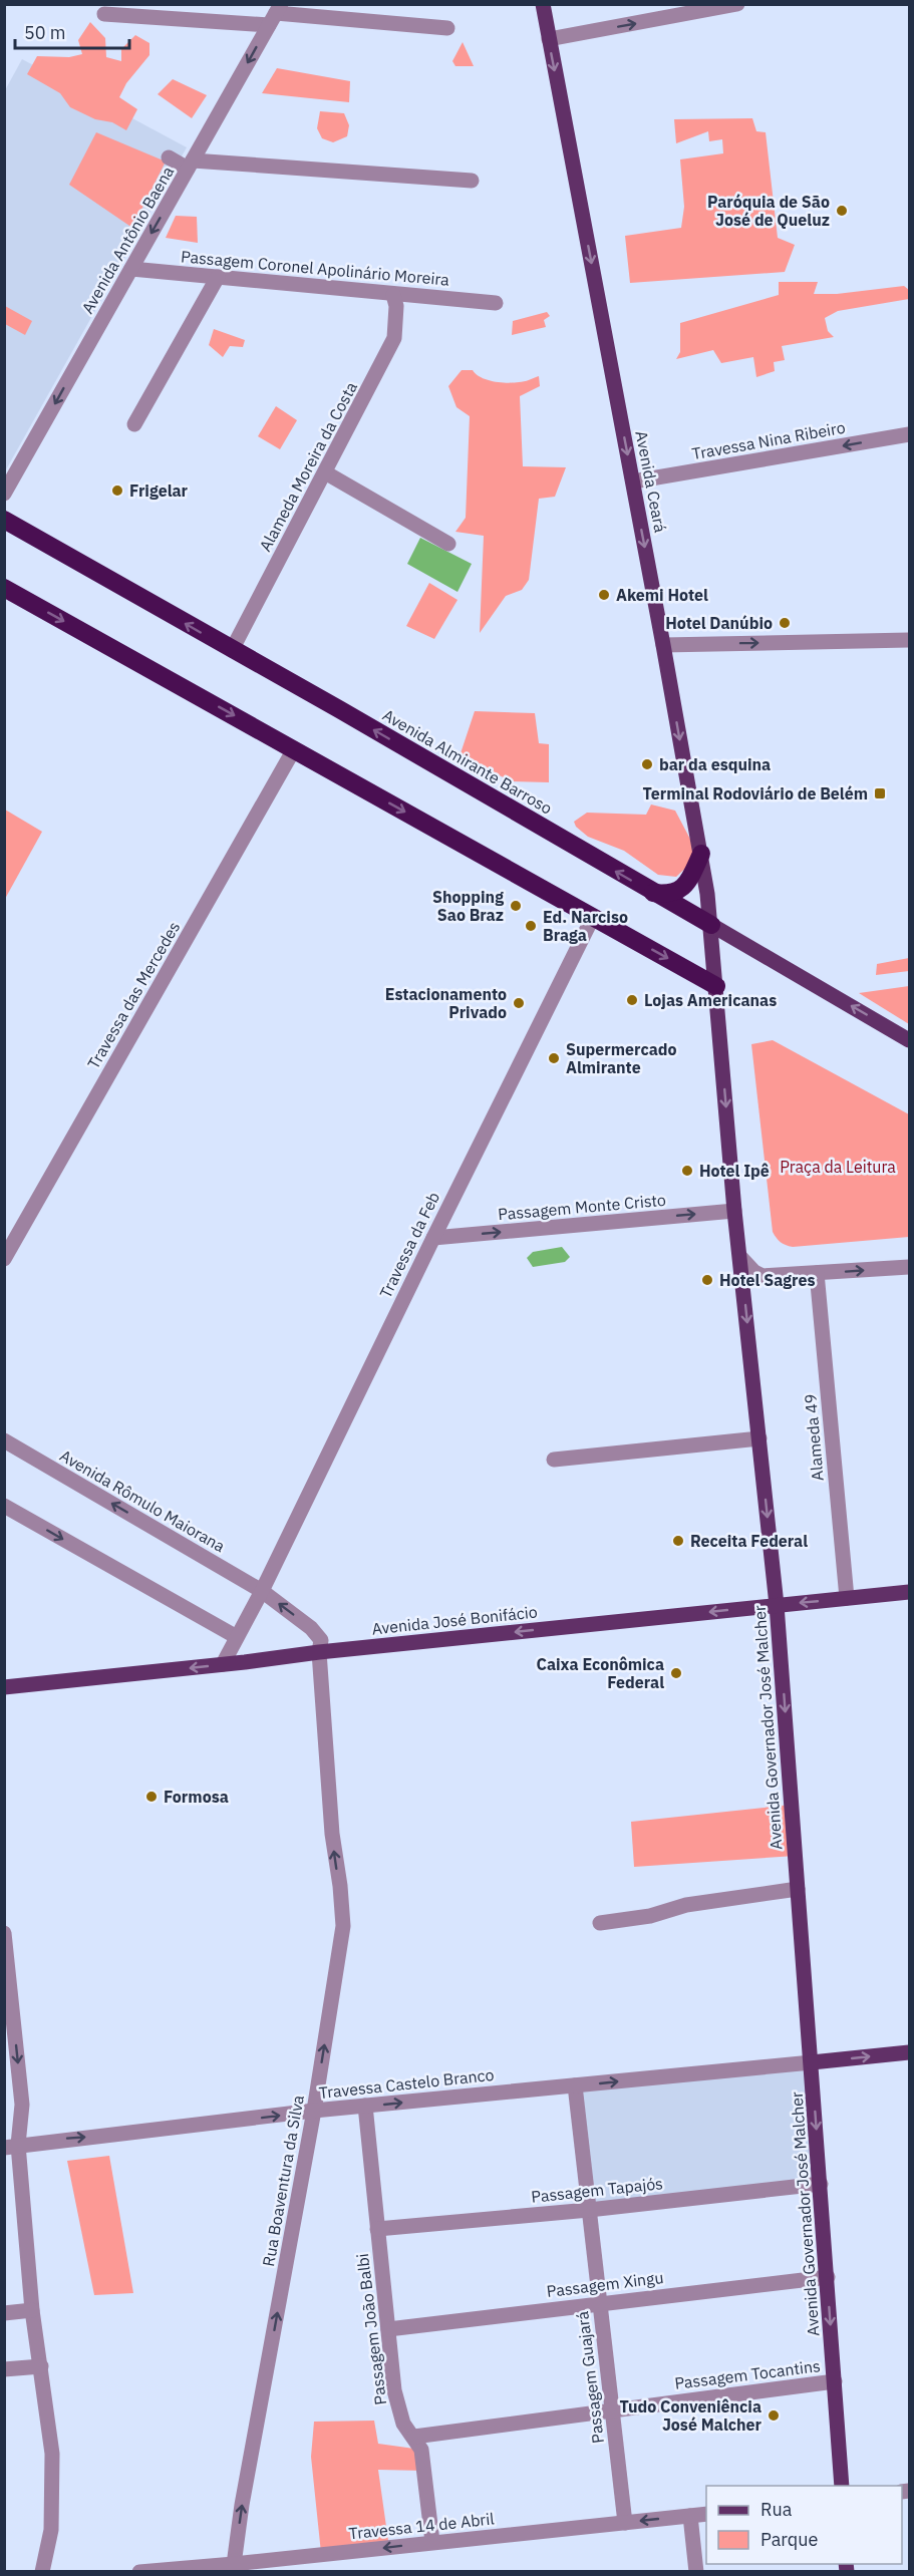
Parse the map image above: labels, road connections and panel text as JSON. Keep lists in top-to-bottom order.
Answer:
{
  "streets": {
    "highway": ["Avenida Almirante Barroso"],
    "main road": ["Avenida Ceará", "Avenida José Bonifácio", "Avenida Governador José Malcher"],
    "street": [
      "Avenida Antônio Baena",
      "Passagem Coronel Apolinário Moreira",
      "Travessa Nina Ribeiro",
      "Alameda Moreira da Costa",
      "Travessa das Mercedes",
      "Passagem Monte Cristo",
      "Travessa da Feb",
      "Alameda 49",
      "Avenida Rômulo Maiorana",
      "Travessa Castelo Branco",
      "Rua Boaventura da Silva",
      "Passagem Tapajós",
      "Passagem Xingu",
      "Passagem João Balbi",
      "Passagem Tocantins",
      "Passagem Guajará",
      "Travessa 14 de Abril"
    ]
  },
  "crossings": [
    ["Avenida Antônio Baena", "Passagem Coronel Apolinário Moreira"],
    ["Passagem Coronel Apolinário Moreira", "Alameda Moreira da Costa"],
    ["Travessa Nina Ribeiro", "Avenida Ceará"],
    ["Alameda Moreira da Costa", "Avenida Almirante Barroso"],
    ["Avenida Ceará", "Avenida Almirante Barroso"],
    ["Avenida Ceará", "Avenida Governador José Malcher"],
    ["Passagem Monte Cristo", "Travessa da Feb"],
    ["Passagem Monte Cristo", "Avenida Governador José Malcher"],
    ["Travessa da Feb", "Avenida Rômulo Maiorana"],
    ["Alameda 49", "Avenida José Bonifácio"],
    ["Avenida Rômulo Maiorana", "Avenida José Bonifácio"],
    ["Avenida Rômulo Maiorana", "Rua Boaventura da Silva"],
    ["Avenida José Bonifácio", "Avenida Governador José Malcher"],
    ["Avenida José Bonifácio", "Rua Boaventura da Silva"],
    ["Avenida Governador José Malcher", "Travessa Castelo Branco"],
    ["Avenida Governador José Malcher", "Passagem Tapajós"],
    ["Avenida Governador José Malcher", "Passagem Xingu"],
    ["Avenida Governador José Malcher", "Passagem Tocantins"],
    ["Travessa Castelo Branco", "Rua Boaventura da Silva"],
    ["Travessa Castelo Branco", "Passagem João Balbi"],
    ["Travessa Castelo Branco", "Passagem Guajará"],
    ["Rua Boaventura da Silva", "Travessa 14 de Abril"],
    ["Passagem Tapajós", "Passagem João Balbi"],
    ["Passagem Tapajós", "Passagem Guajará"],
    ["Passagem Xingu", "Passagem João Balbi"],
    ["Passagem Xingu", "Passagem Guajará"],
    ["Passagem João Balbi", "Passagem Tocantins"],
    ["Passagem João Balbi", "Travessa 14 de Abril"],
    ["Passagem Tocantins", "Passagem Guajará"],
    ["Passagem Guajará", "Travessa 14 de Abril"]
  ],
  "one_way": [
    "Travessa Nina Ribeiro",
    "Avenida Ceará",
    "Passagem Monte Cristo",
    "Avenida José Bonifácio",
    "Avenida Governador José Malcher",
    "Travessa Castelo Branco",
    "Rua Boaventura da Silva",
    "Travessa 14 de Abril"
  ],
  "parks": ["Praça da Leitura"],
  "places": {
    "other": [
      "Paróquia de São José de Queluz",
      "Frigelar",
      "Akemi Hotel",
      "Hotel Danúbio",
      "bar da esquina",
      "Shopping Sao Braz",
      "Ed. Narciso Braga",
      "Lojas Americanas",
      "Estacionamento Privado",
      "Supermercado Almirante",
      "Hotel Ipê",
      "Hotel Sagres",
      "Receita Federal",
      "Caixa Econômica Federal",
      "Formosa",
      "Tudo Conveniência José Malcher"
    ],
    "transit": ["Terminal Rodoviário de Belém"]
  },
  "legend": ["Rua", "Parque"],
  "scale_bar": "50 m"
}
